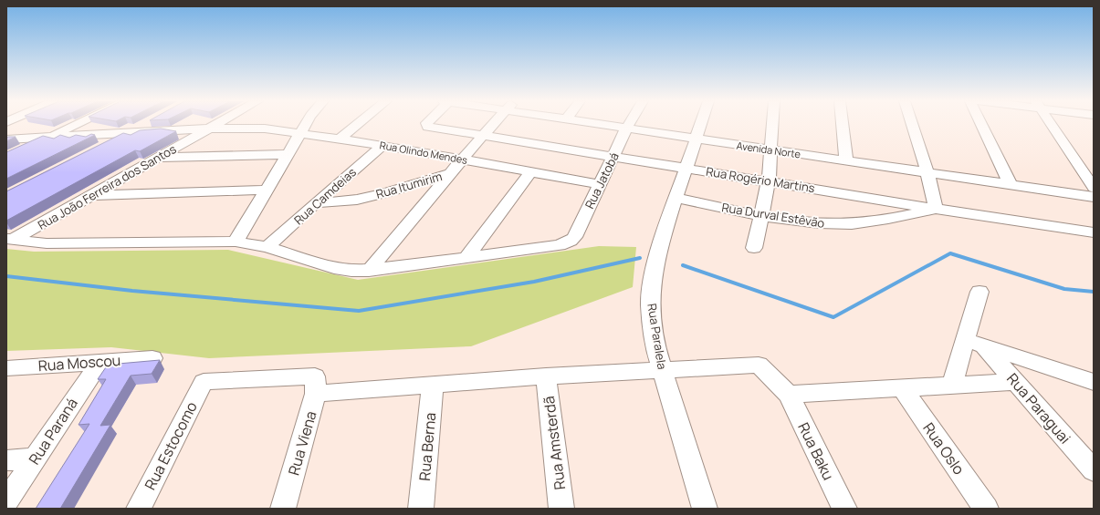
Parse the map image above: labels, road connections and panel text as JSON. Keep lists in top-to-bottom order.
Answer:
{
  "streets": {
    "street": [
      "Avenida Norte",
      "Rua Olindo Mendes",
      "Rua Rogério Martins",
      "Rua Jatobá",
      "Rua Itumirim",
      "Rua João Ferreira dos Santos",
      "Rua Camdeias",
      "Rua Durval Estêvão",
      "Rua Paralela",
      "Rua Moscou",
      "Rua Paraguai",
      "Rua Paraná",
      "Rua Viena",
      "Rua Amsterdã",
      "Rua Estocomo",
      "Rua Berna",
      "Rua Oslo",
      "Rua Baku"
    ]
  },
  "crossings": [
    ["Avenida Norte", "Rua Jatobá"],
    ["Avenida Norte", "Rua Paralela"],
    ["Rua Olindo Mendes", "Rua Jatobá"],
    ["Rua Olindo Mendes", "Rua Itumirim"],
    ["Rua Olindo Mendes", "Rua João Ferreira dos Santos"],
    ["Rua Olindo Mendes", "Rua Camdeias"],
    ["Rua Rogério Martins", "Rua Jatobá"],
    ["Rua Rogério Martins", "Rua Itumirim"],
    ["Rua Rogério Martins", "Rua Durval Estêvão"],
    ["Rua Rogério Martins", "Rua Paralela"],
    ["Rua Itumirim", "Rua Camdeias"],
    ["Rua Durval Estêvão", "Rua Paralela"],
    ["Rua Paralela", "Rua Baku"],
    ["Rua Moscou", "Rua Paraná"],
    ["Rua Viena", "Rua Baku"],
    ["Rua Amsterdã", "Rua Baku"],
    ["Rua Estocomo", "Rua Baku"],
    ["Rua Berna", "Rua Baku"]
  ]
}
